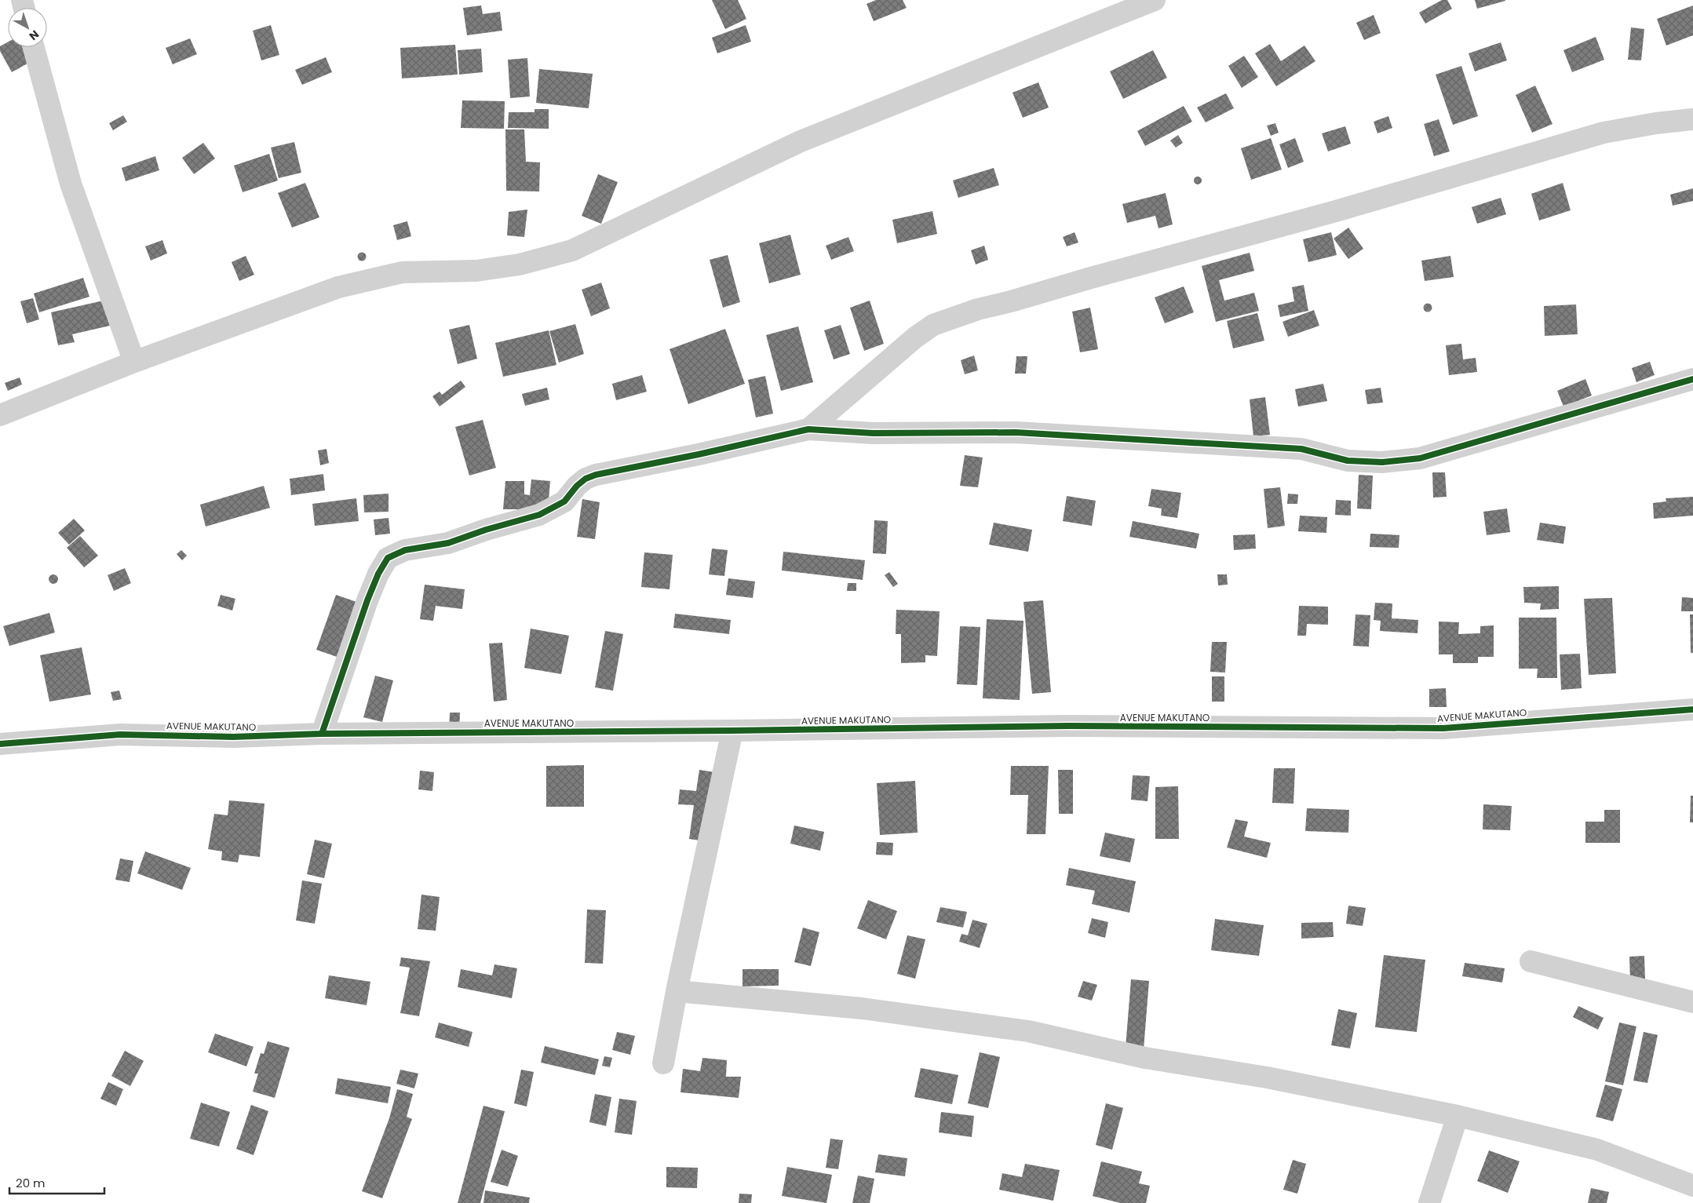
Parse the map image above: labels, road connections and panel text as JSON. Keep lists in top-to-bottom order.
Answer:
{
  "streets": {
    "street": ["AVENUE MAKUTANO"]
  },
  "scale_bar": "20 m",
  "north": "bottom right"
}
